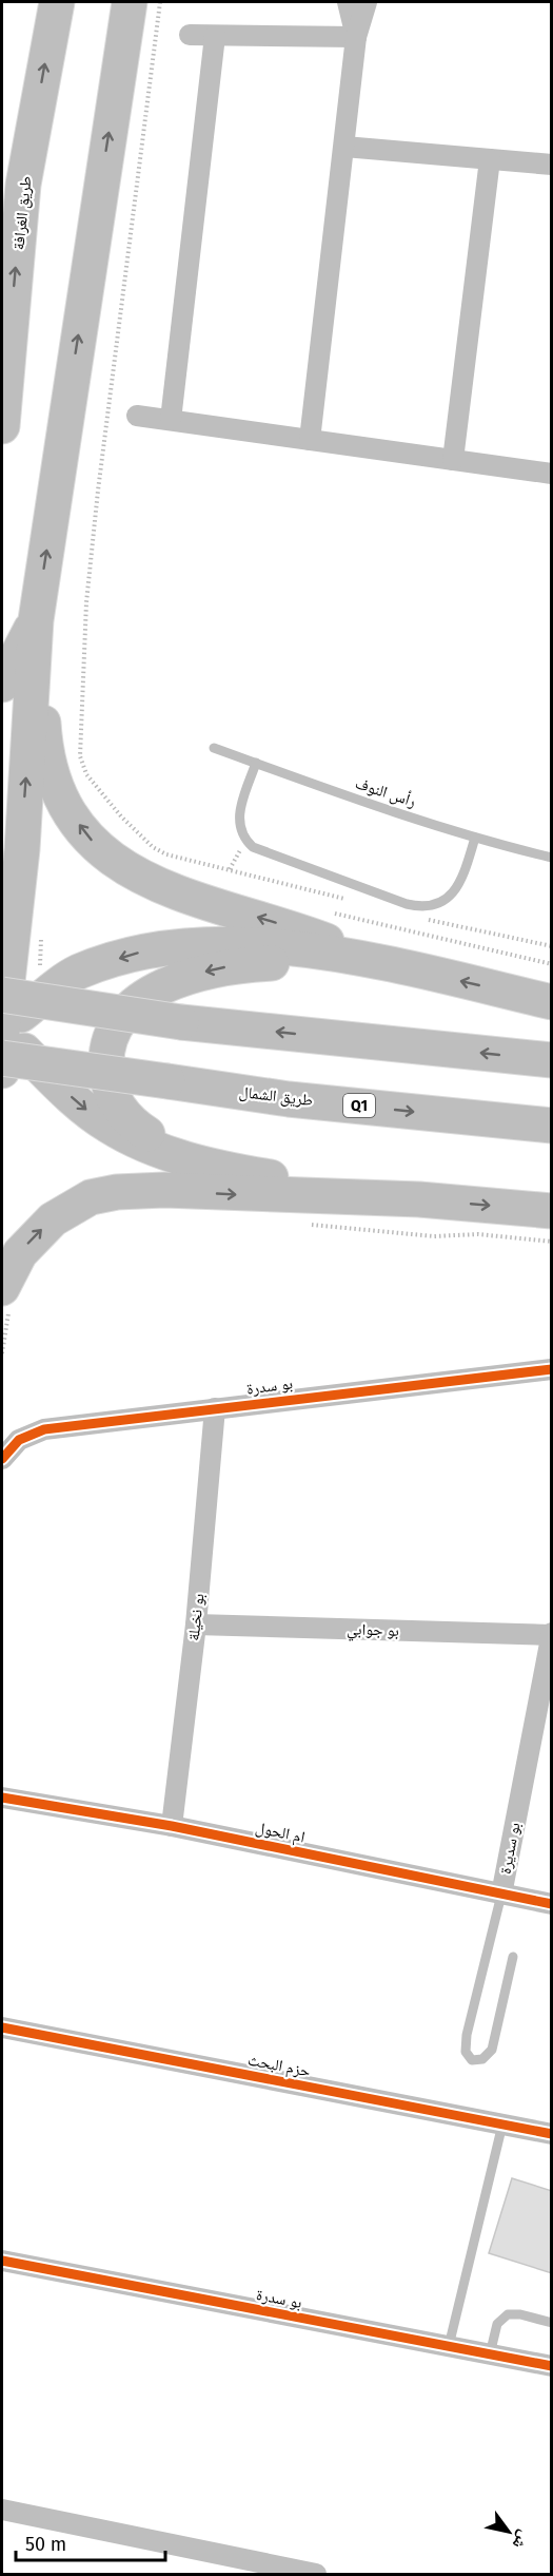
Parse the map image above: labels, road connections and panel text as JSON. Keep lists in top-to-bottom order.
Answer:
{
  "streets": {
    "highway": ["طريق الغرافة", "طريق الشمال", "Q1"],
    "street": [
      "بو سدرة",
      "بو نخيلة",
      "بو جوابي",
      "ام الحول",
      "بو سديرة",
      "حزم البحث"
    ],
    "lane": ["رأس النوف"]
  },
  "crossings": [
    ["بو سدرة", "بو نخيلة"],
    ["بو نخيلة", "بو جوابي"],
    ["بو نخيلة", "ام الحول"],
    ["بو جوابي", "بو سديرة"],
    ["ام الحول", "بو سديرة"]
  ],
  "scale_bar": "50 m",
  "north": "bottom right"
}
